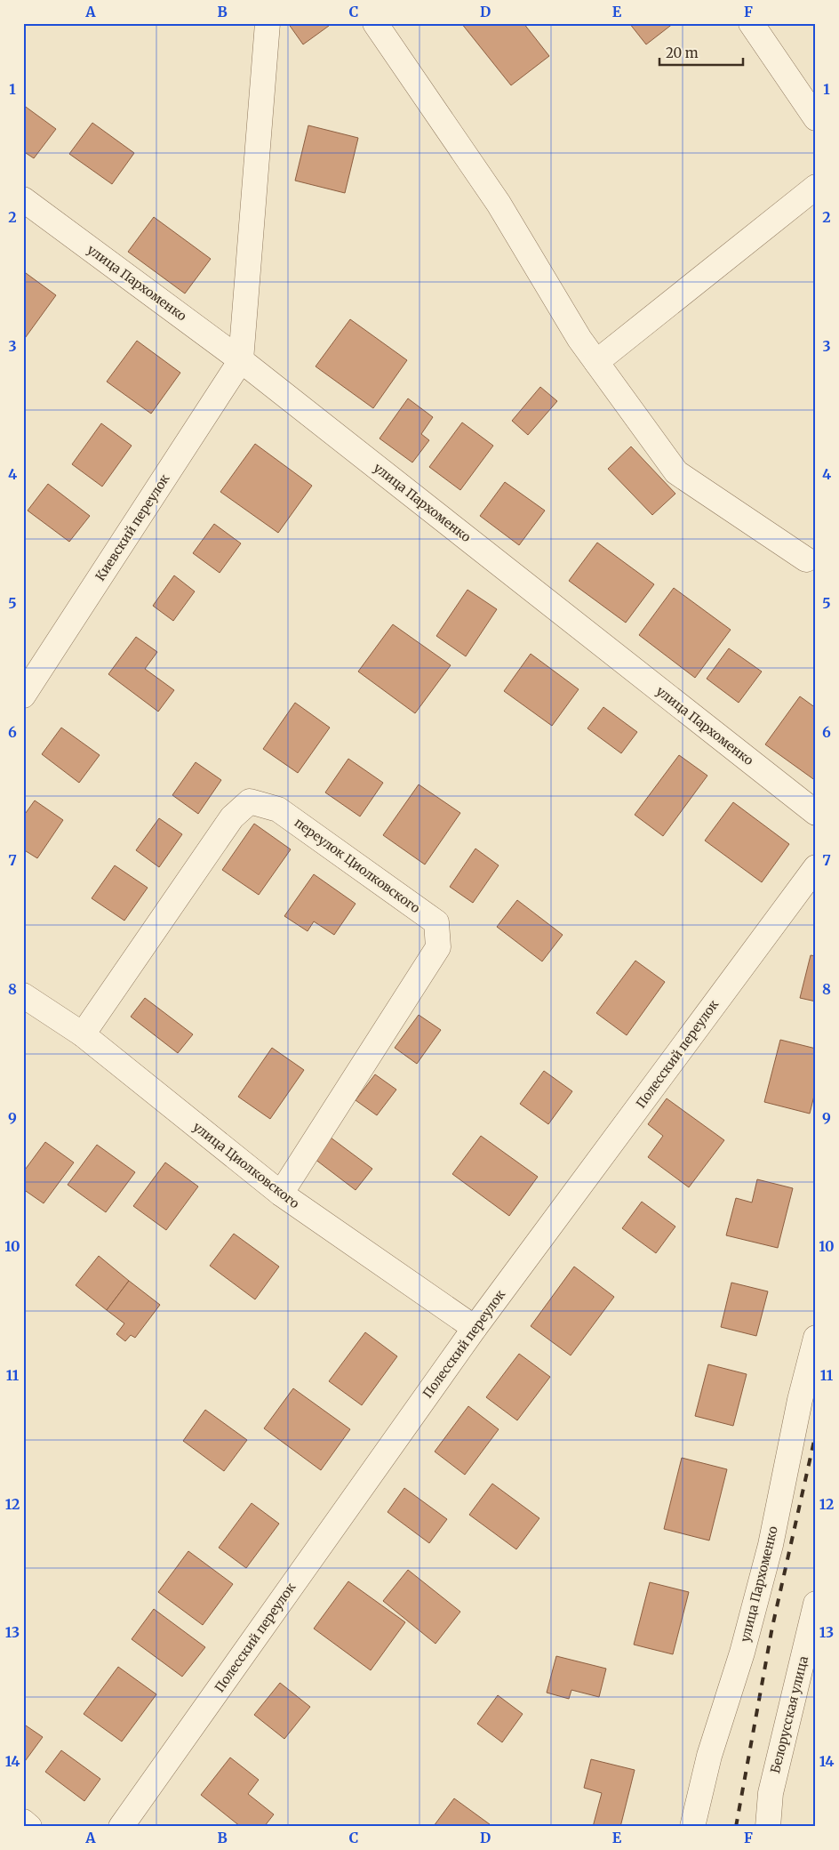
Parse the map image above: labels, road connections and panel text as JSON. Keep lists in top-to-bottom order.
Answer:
{
  "streets": {
    "street": [
      "улица Пархоменко",
      "Киевский переулок",
      "переулок Циолковского",
      "Полесский переулок",
      "улица Циолковского",
      "Белорусская улица"
    ]
  },
  "crossings": [
    ["улица Пархоменко", "Киевский переулок"],
    ["переулок Циолковского", "улица Циолковского"],
    ["Полесский переулок", "улица Циолковского"]
  ],
  "scale_bar": "20 m",
  "grid": {
    "columns": [
      "A",
      "B",
      "C",
      "D",
      "E",
      "F"
    ],
    "rows": [
      "1",
      "2",
      "3",
      "4",
      "5",
      "6",
      "7",
      "8",
      "9",
      "10",
      "11",
      "12",
      "13",
      "14"
    ]
  }
}
